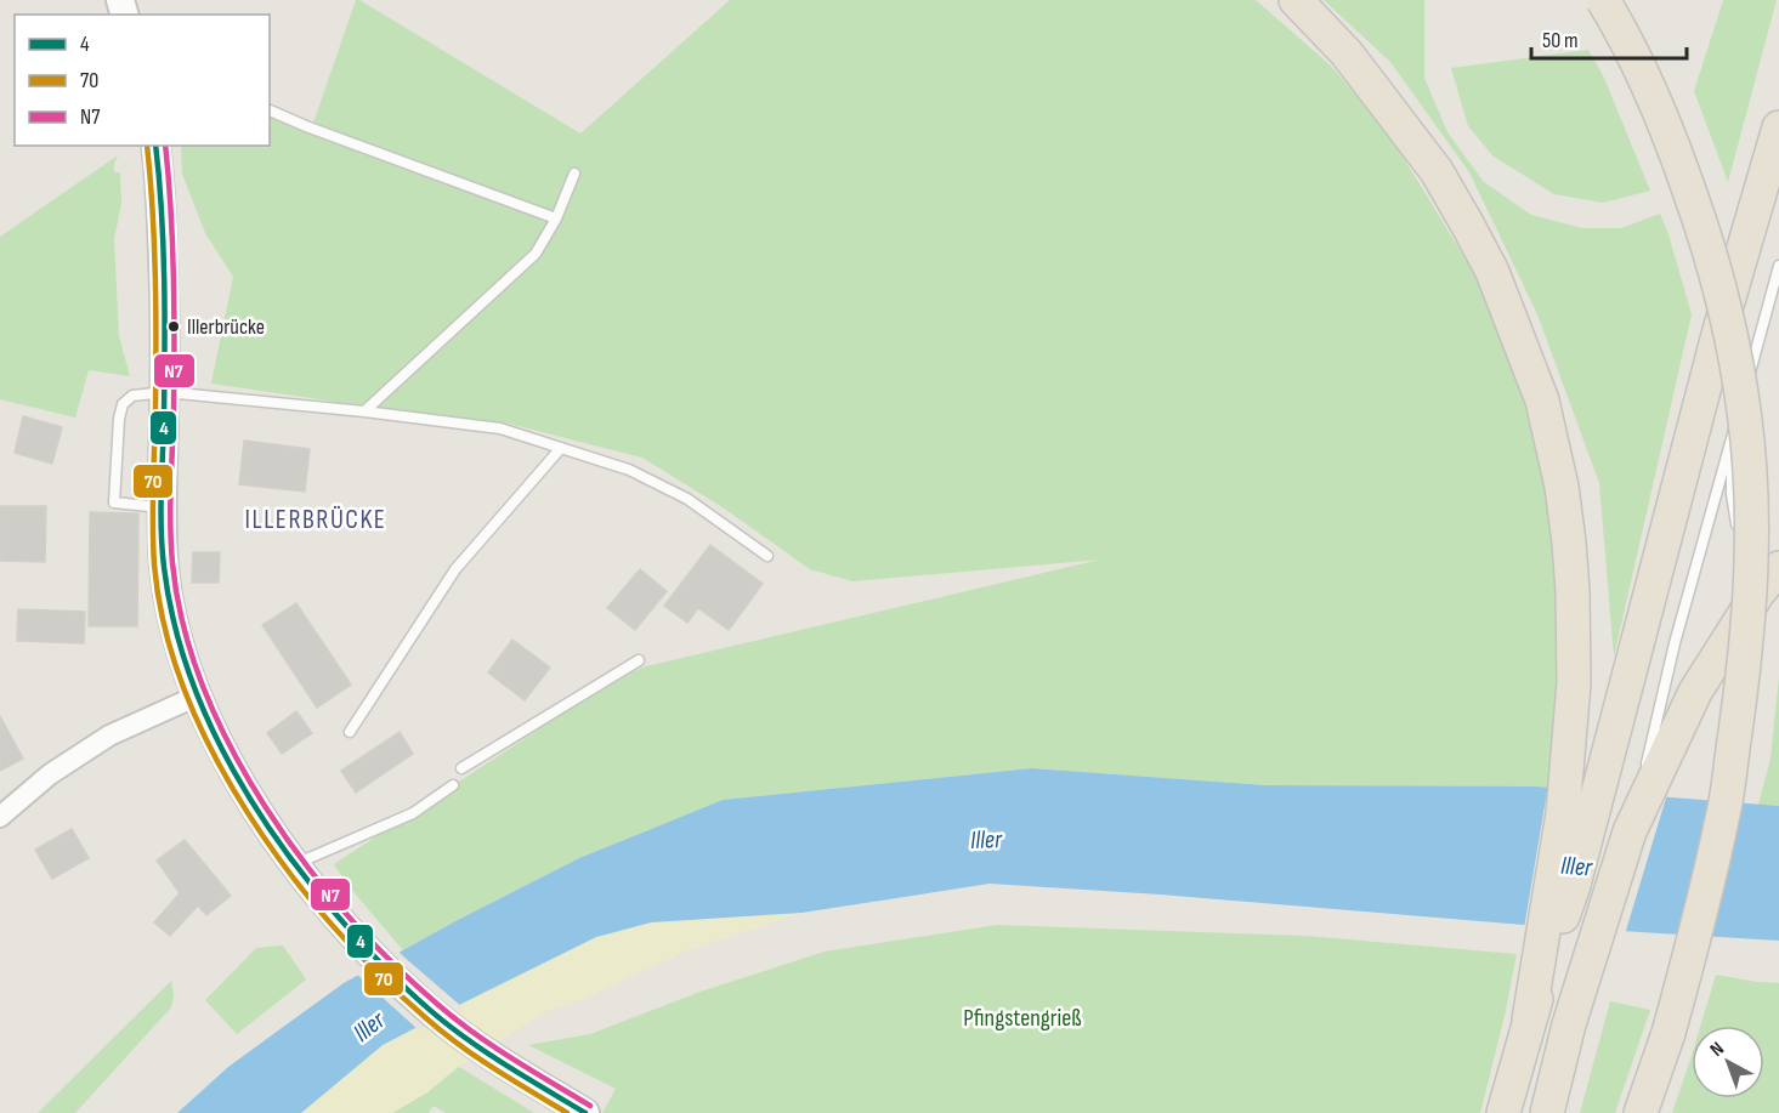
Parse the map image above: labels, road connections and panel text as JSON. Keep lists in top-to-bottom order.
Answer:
{
  "districts": ["ILLERBRÜCKE"],
  "water": ["Iller"],
  "parks": ["Pfingstengrieß"],
  "places": ["Illerbrücke"],
  "lines": ["transit line 4", "transit line 70", "transit line N7"],
  "legend": ["4", "70", "N7"],
  "scale_bar": "50 m",
  "north": "top left"
}
